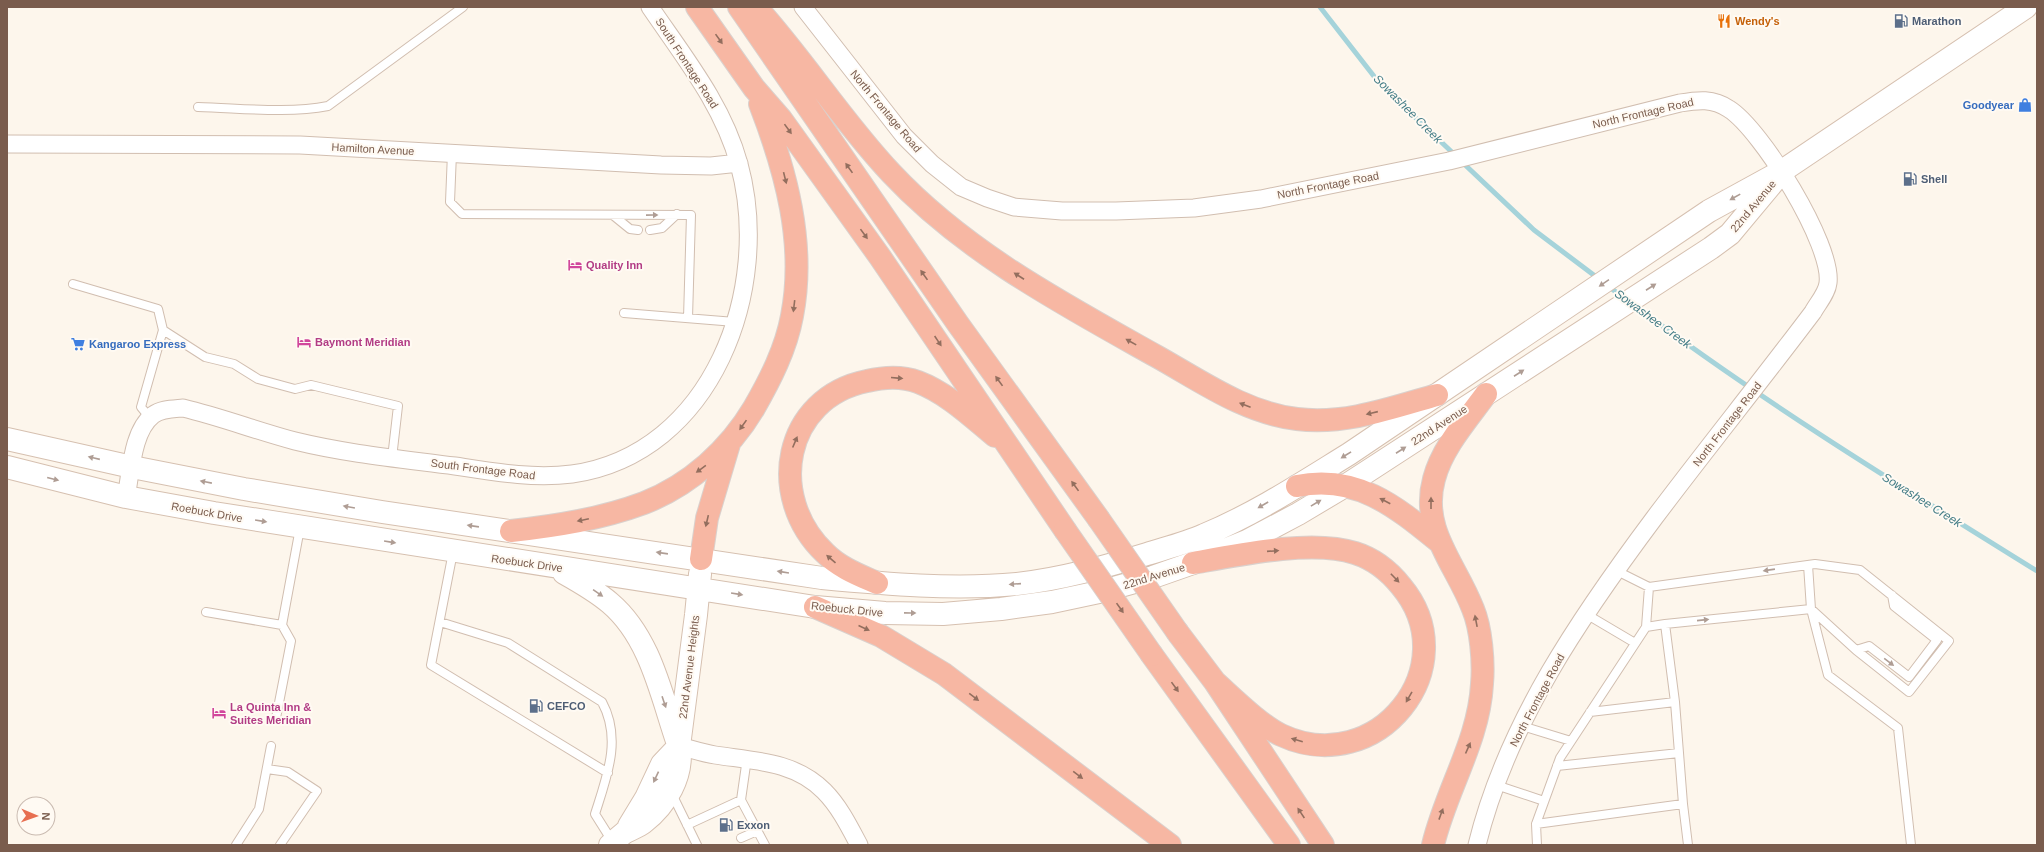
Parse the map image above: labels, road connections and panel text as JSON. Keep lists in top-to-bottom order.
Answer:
{
  "streets": {
    "main road": ["22nd Avenue", "Roebuck Drive", "22nd Avenue Heights"],
    "street": ["South Frontage Road", "North Frontage Road", "Hamilton Avenue"]
  },
  "crossings": [
    ["South Frontage Road", "Hamilton Avenue"],
    ["North Frontage Road", "22nd Avenue"],
    ["22nd Avenue", "Roebuck Drive"],
    ["Roebuck Drive", "22nd Avenue Heights"]
  ],
  "water": ["Sowashee Creek"],
  "places": {
    "restaurant": ["Wendy's"],
    "fuel station": [
      "Marathon",
      "Shell",
      "CEFCO",
      "Exxon"
    ],
    "shop": ["Goodyear"],
    "hotel": ["Quality Inn", "Baymont Meridian", "La Quinta Inn & Suites Meridian"],
    "supermarket": ["Kangaroo Express"]
  },
  "north": "right"
}
